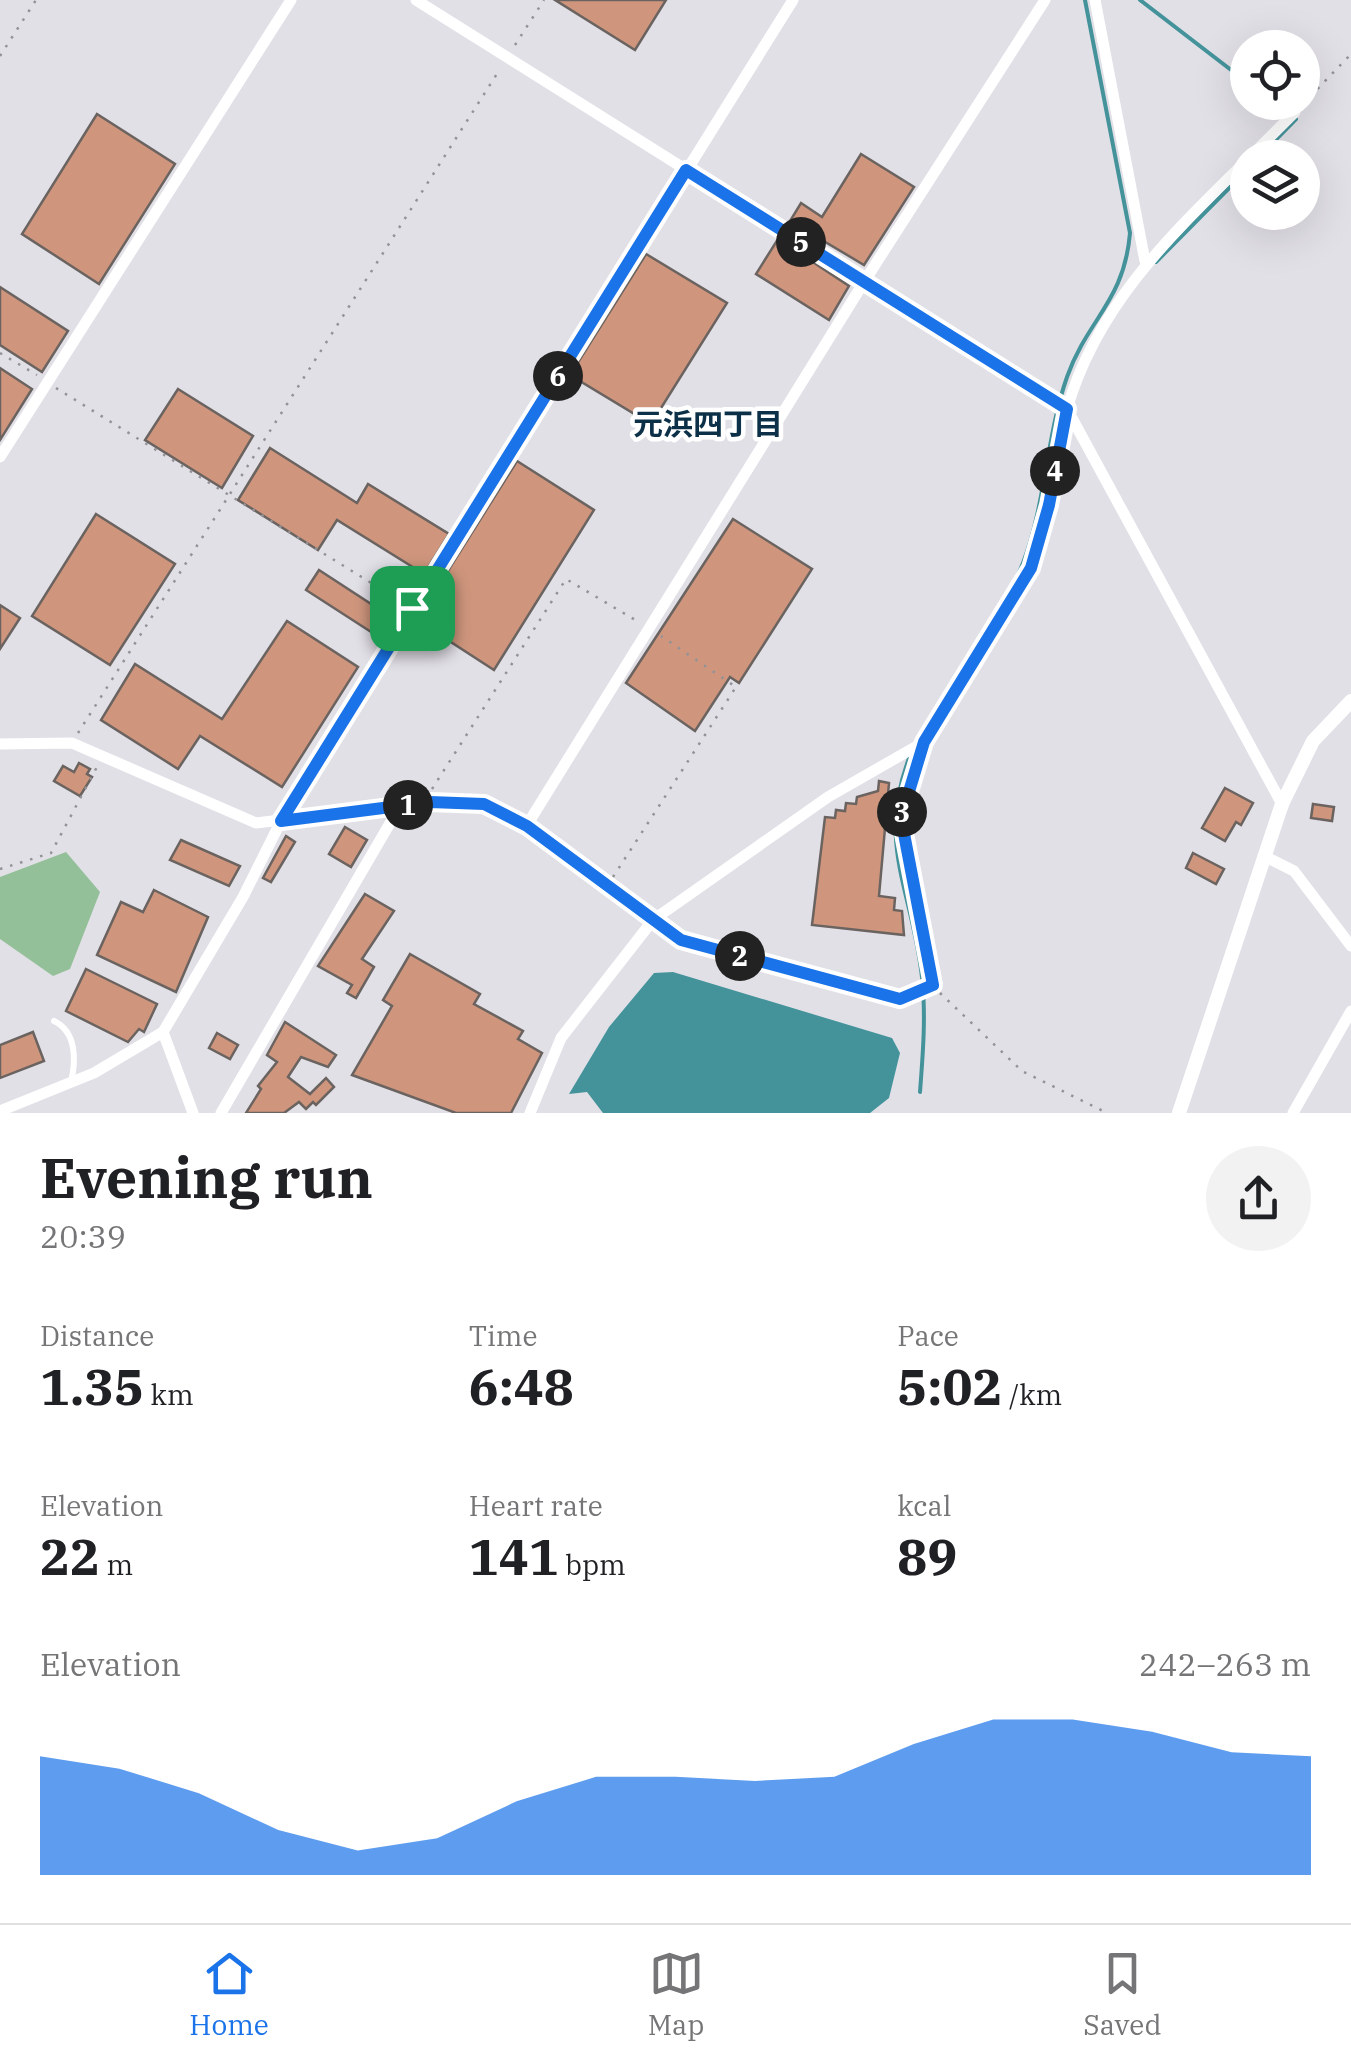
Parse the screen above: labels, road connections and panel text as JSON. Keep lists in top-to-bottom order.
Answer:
{
  "districts": ["元浜四丁目"],
  "page": {
    "pins": [
      "5",
      "6",
      "4",
      "1",
      "3",
      "2"
    ],
    "heading": ["Evening run", "20:39"],
    "stats": [
      ["Distance", "1.35 km"],
      ["Time", "6:48"],
      ["Pace", "5:02 /km"],
      ["Elevation", "22 m"],
      ["Heart rate", "141 bpm"],
      ["kcal", "89"]
    ],
    "chart": ["Elevation", "242–263 m"],
    "tabs": ["Home", "Map", "Saved"]
  }
}
